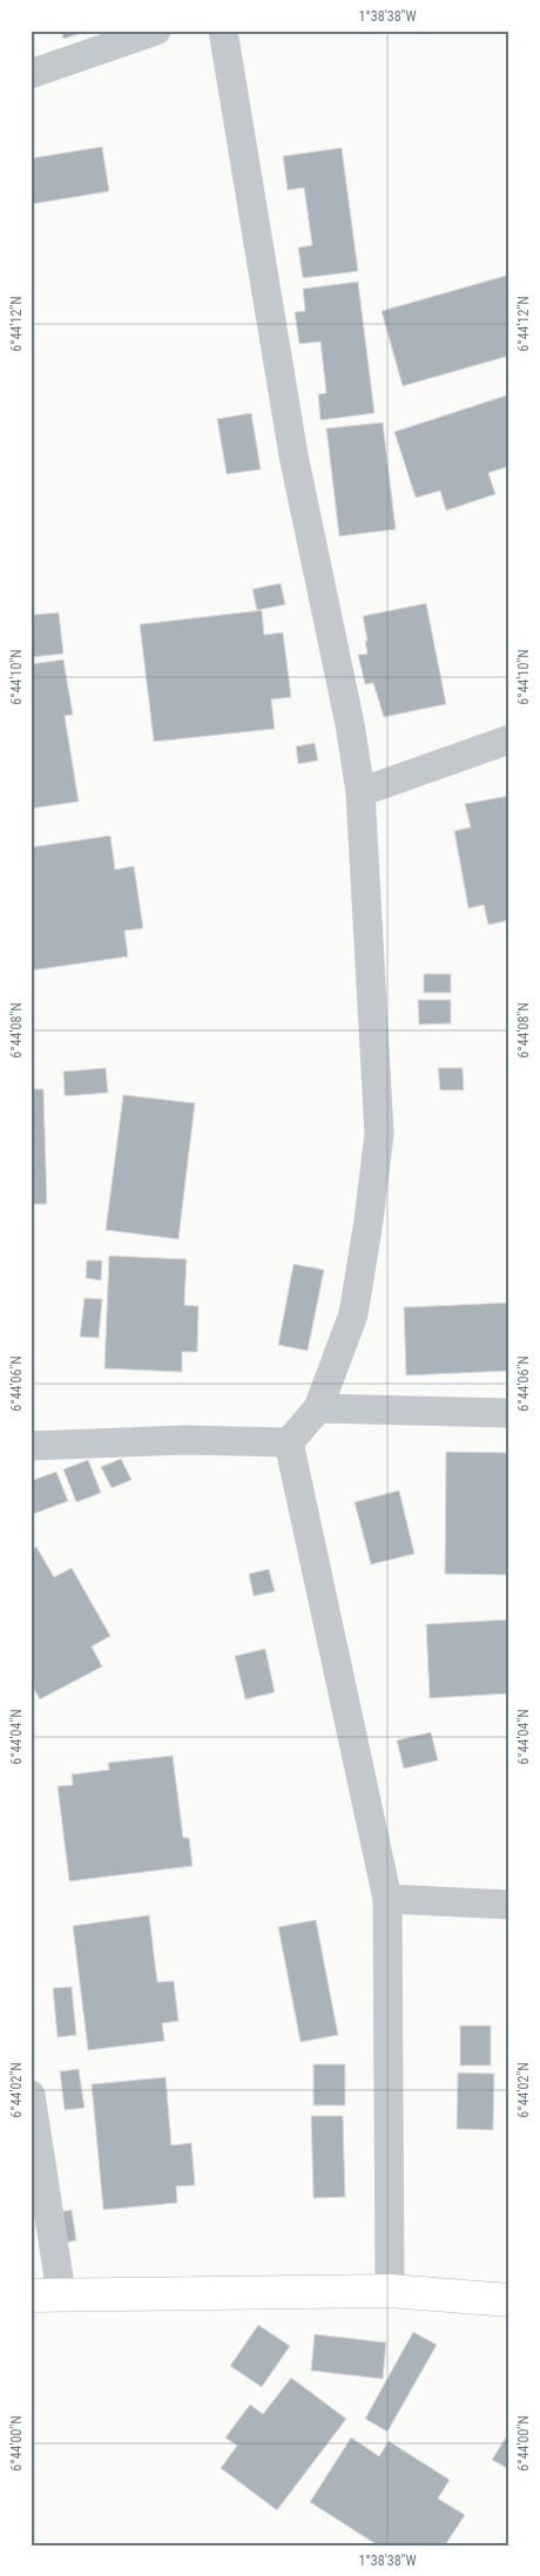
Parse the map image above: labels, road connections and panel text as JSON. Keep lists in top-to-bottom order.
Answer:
{
  "coordinates": [
    "1°38'38\"W",
    "6°44'12\"N",
    "6°44'10\"N",
    "6°44'08\"N",
    "6°44'06\"N",
    "6°44'04\"N",
    "6°44'02\"N",
    "6°44'00\"N"
  ]
}
